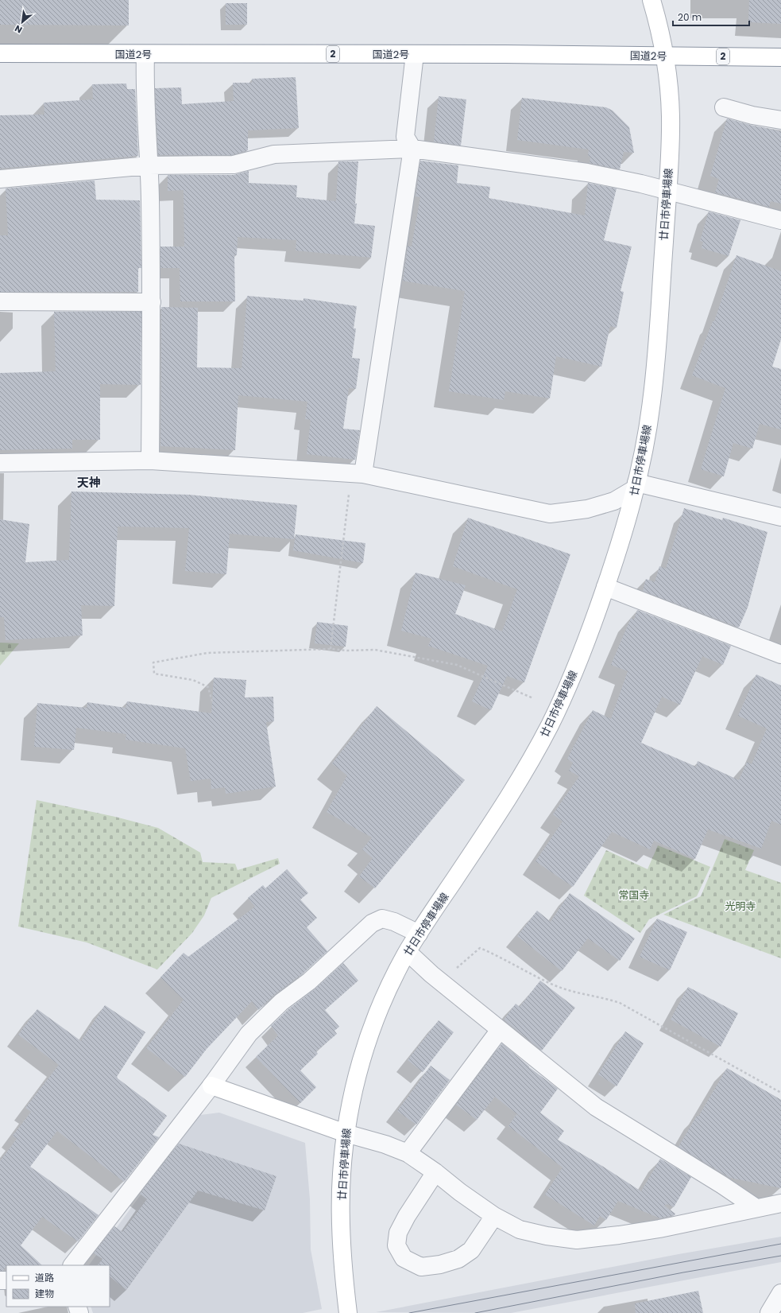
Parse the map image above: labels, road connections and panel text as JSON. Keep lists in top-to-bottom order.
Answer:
{
  "streets": {
    "main road": ["国道2号", "2", "廿日市停車場線"]
  },
  "crossings": [
    ["国道2号", "廿日市停車場線"]
  ],
  "districts": ["天神"],
  "parks": ["常国寺", "光明寺"],
  "legend": ["道路", "建物"],
  "scale_bar": "20 m",
  "north": "bottom left"
}
